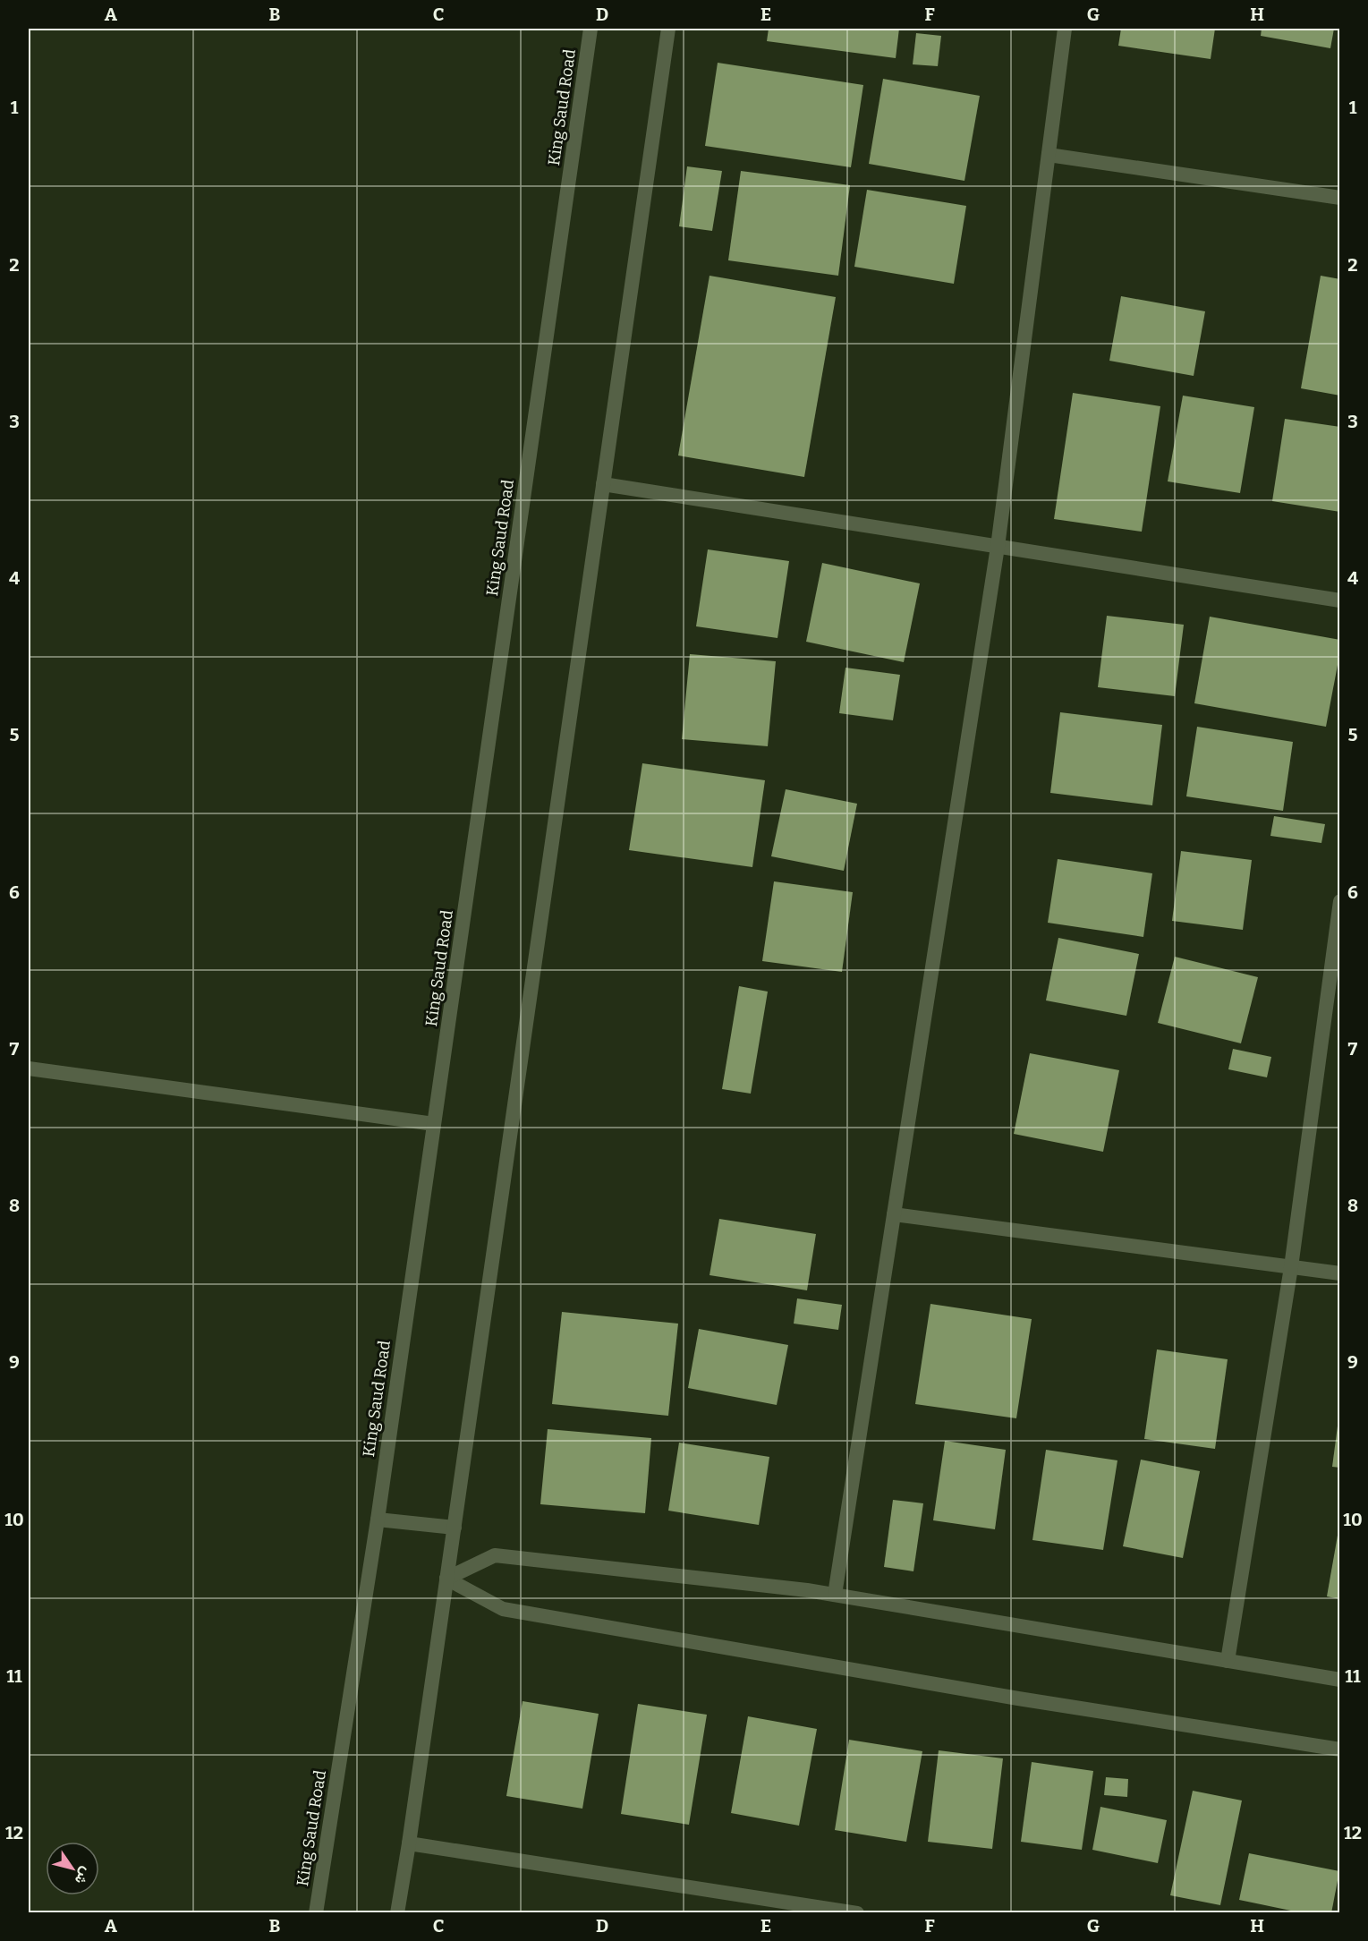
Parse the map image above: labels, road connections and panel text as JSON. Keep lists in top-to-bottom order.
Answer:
{
  "streets": {
    "street": ["King Saud Road"]
  },
  "north": "bottom right",
  "grid": {
    "columns": [
      "A",
      "B",
      "C",
      "D",
      "E",
      "F",
      "G",
      "H"
    ],
    "rows": [
      "1",
      "2",
      "3",
      "4",
      "5",
      "6",
      "7",
      "8",
      "9",
      "10",
      "11",
      "12"
    ]
  }
}
